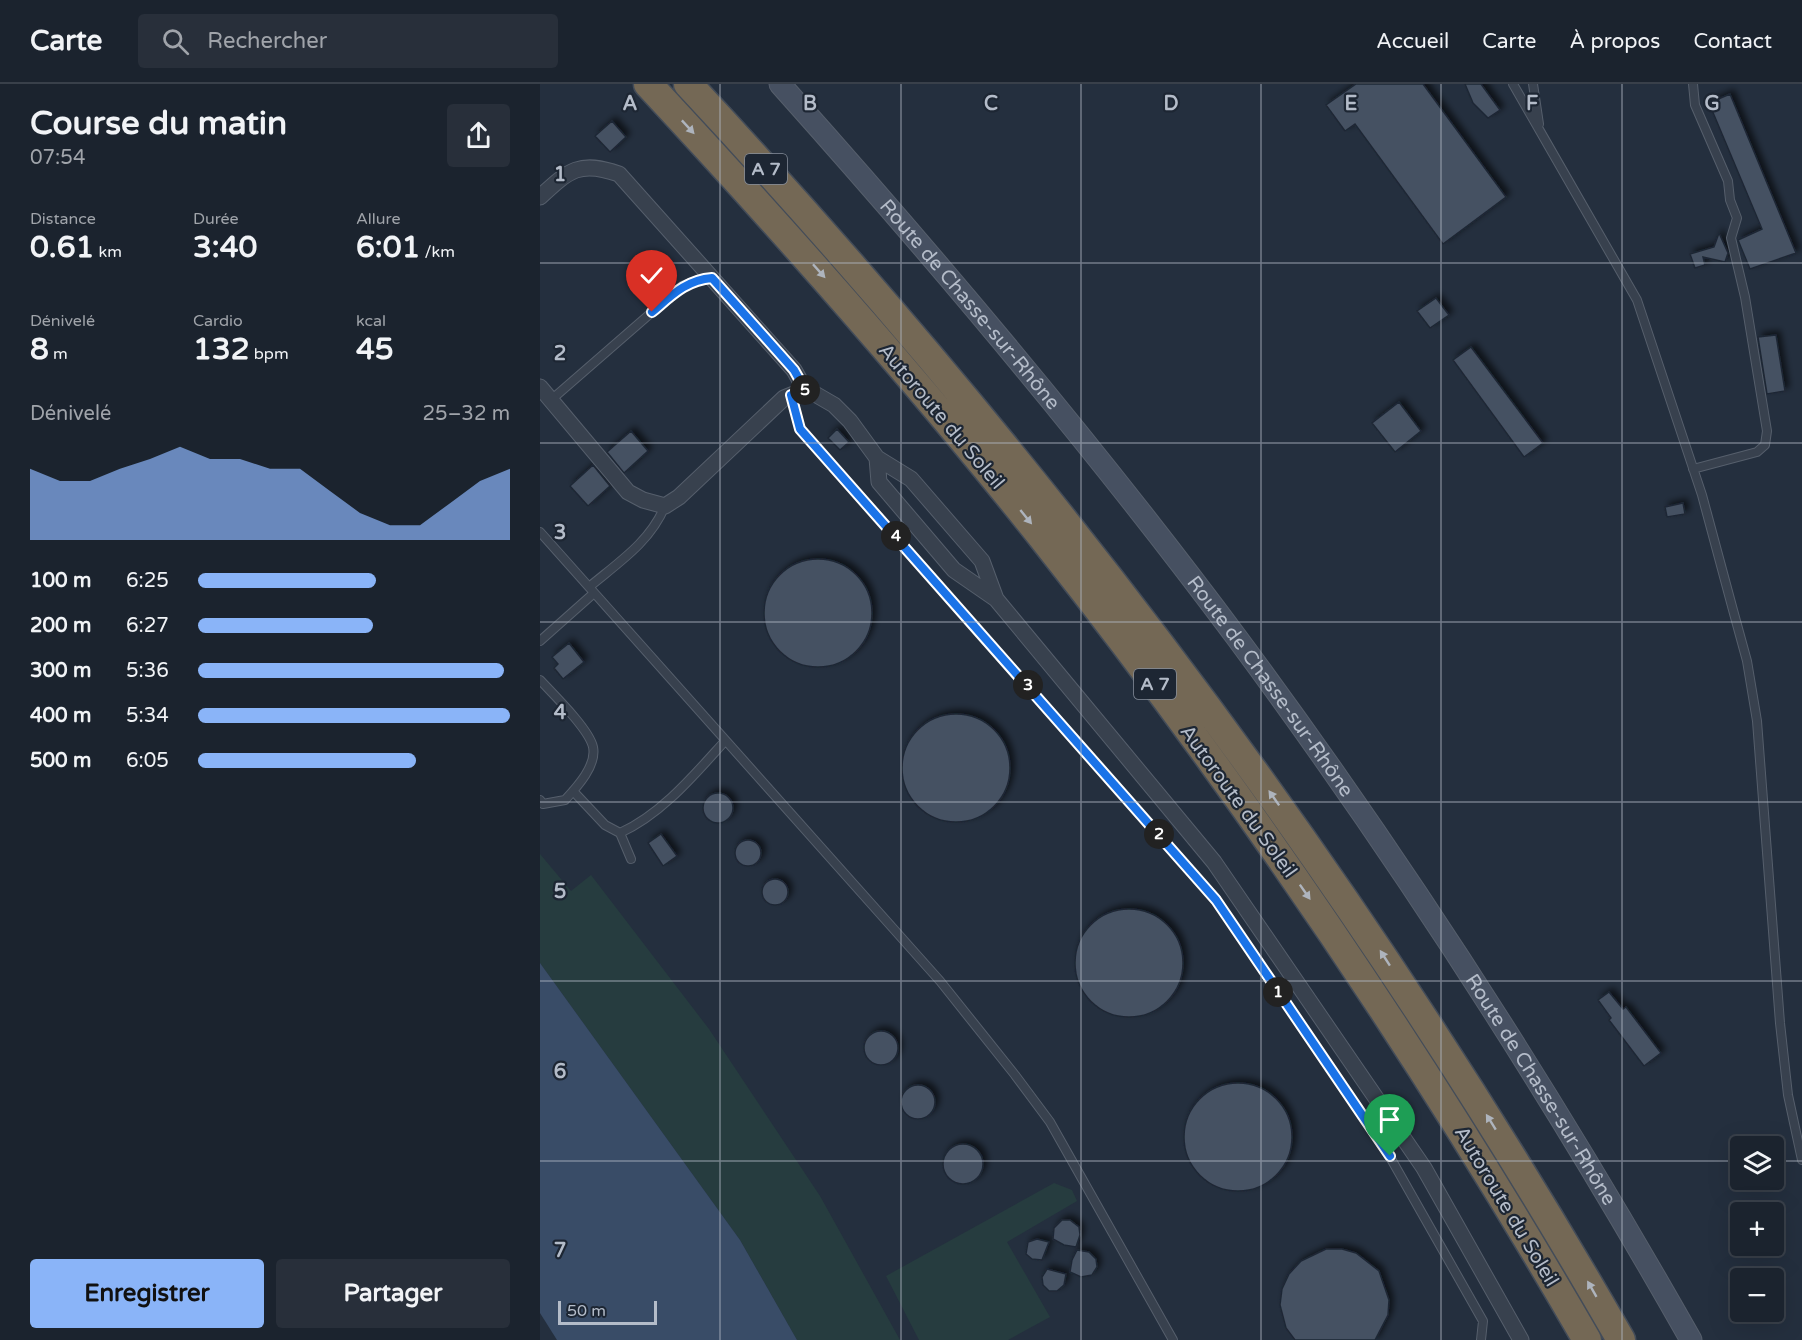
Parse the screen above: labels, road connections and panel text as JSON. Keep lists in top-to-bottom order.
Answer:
{
  "streets": {
    "highway": ["A 7", "Autoroute du Soleil"],
    "main road": ["Route de Chasse-sur-Rhône"]
  },
  "scale_bar": "50 m",
  "page": {
    "header": "Carte",
    "search": "Rechercher",
    "nav": [
      "Accueil",
      "Carte",
      "À propos",
      "Contact"
    ],
    "heading": ["Course du matin", "07:54"],
    "stats": [
      ["Distance", "0.61 km"],
      ["Durée", "3:40"],
      ["Allure", "6:01 /km"],
      ["Dénivelé", "8 m"],
      ["Cardio", "132 bpm"],
      ["kcal", "45"]
    ],
    "pins": [
      "5",
      "4",
      "3",
      "2",
      "1"
    ],
    "chart": ["Dénivelé", "25–32 m"],
    "list": [
      {
        "name": "100 m",
        "note": "6:25"
      },
      {
        "name": "200 m",
        "note": "6:27"
      },
      {
        "name": "300 m",
        "note": "5:36"
      },
      {
        "name": "400 m",
        "note": "5:34"
      },
      {
        "name": "500 m",
        "note": "6:05"
      }
    ],
    "map_buttons": ["+", "−"],
    "buttons": ["Enregistrer", "Partager"],
    "scale": "50 m"
  },
  "grid": {
    "columns": [
      "A",
      "B",
      "C",
      "D",
      "E",
      "F",
      "G"
    ],
    "rows": [
      "1",
      "2",
      "3",
      "4",
      "5",
      "6",
      "7"
    ]
  }
}
